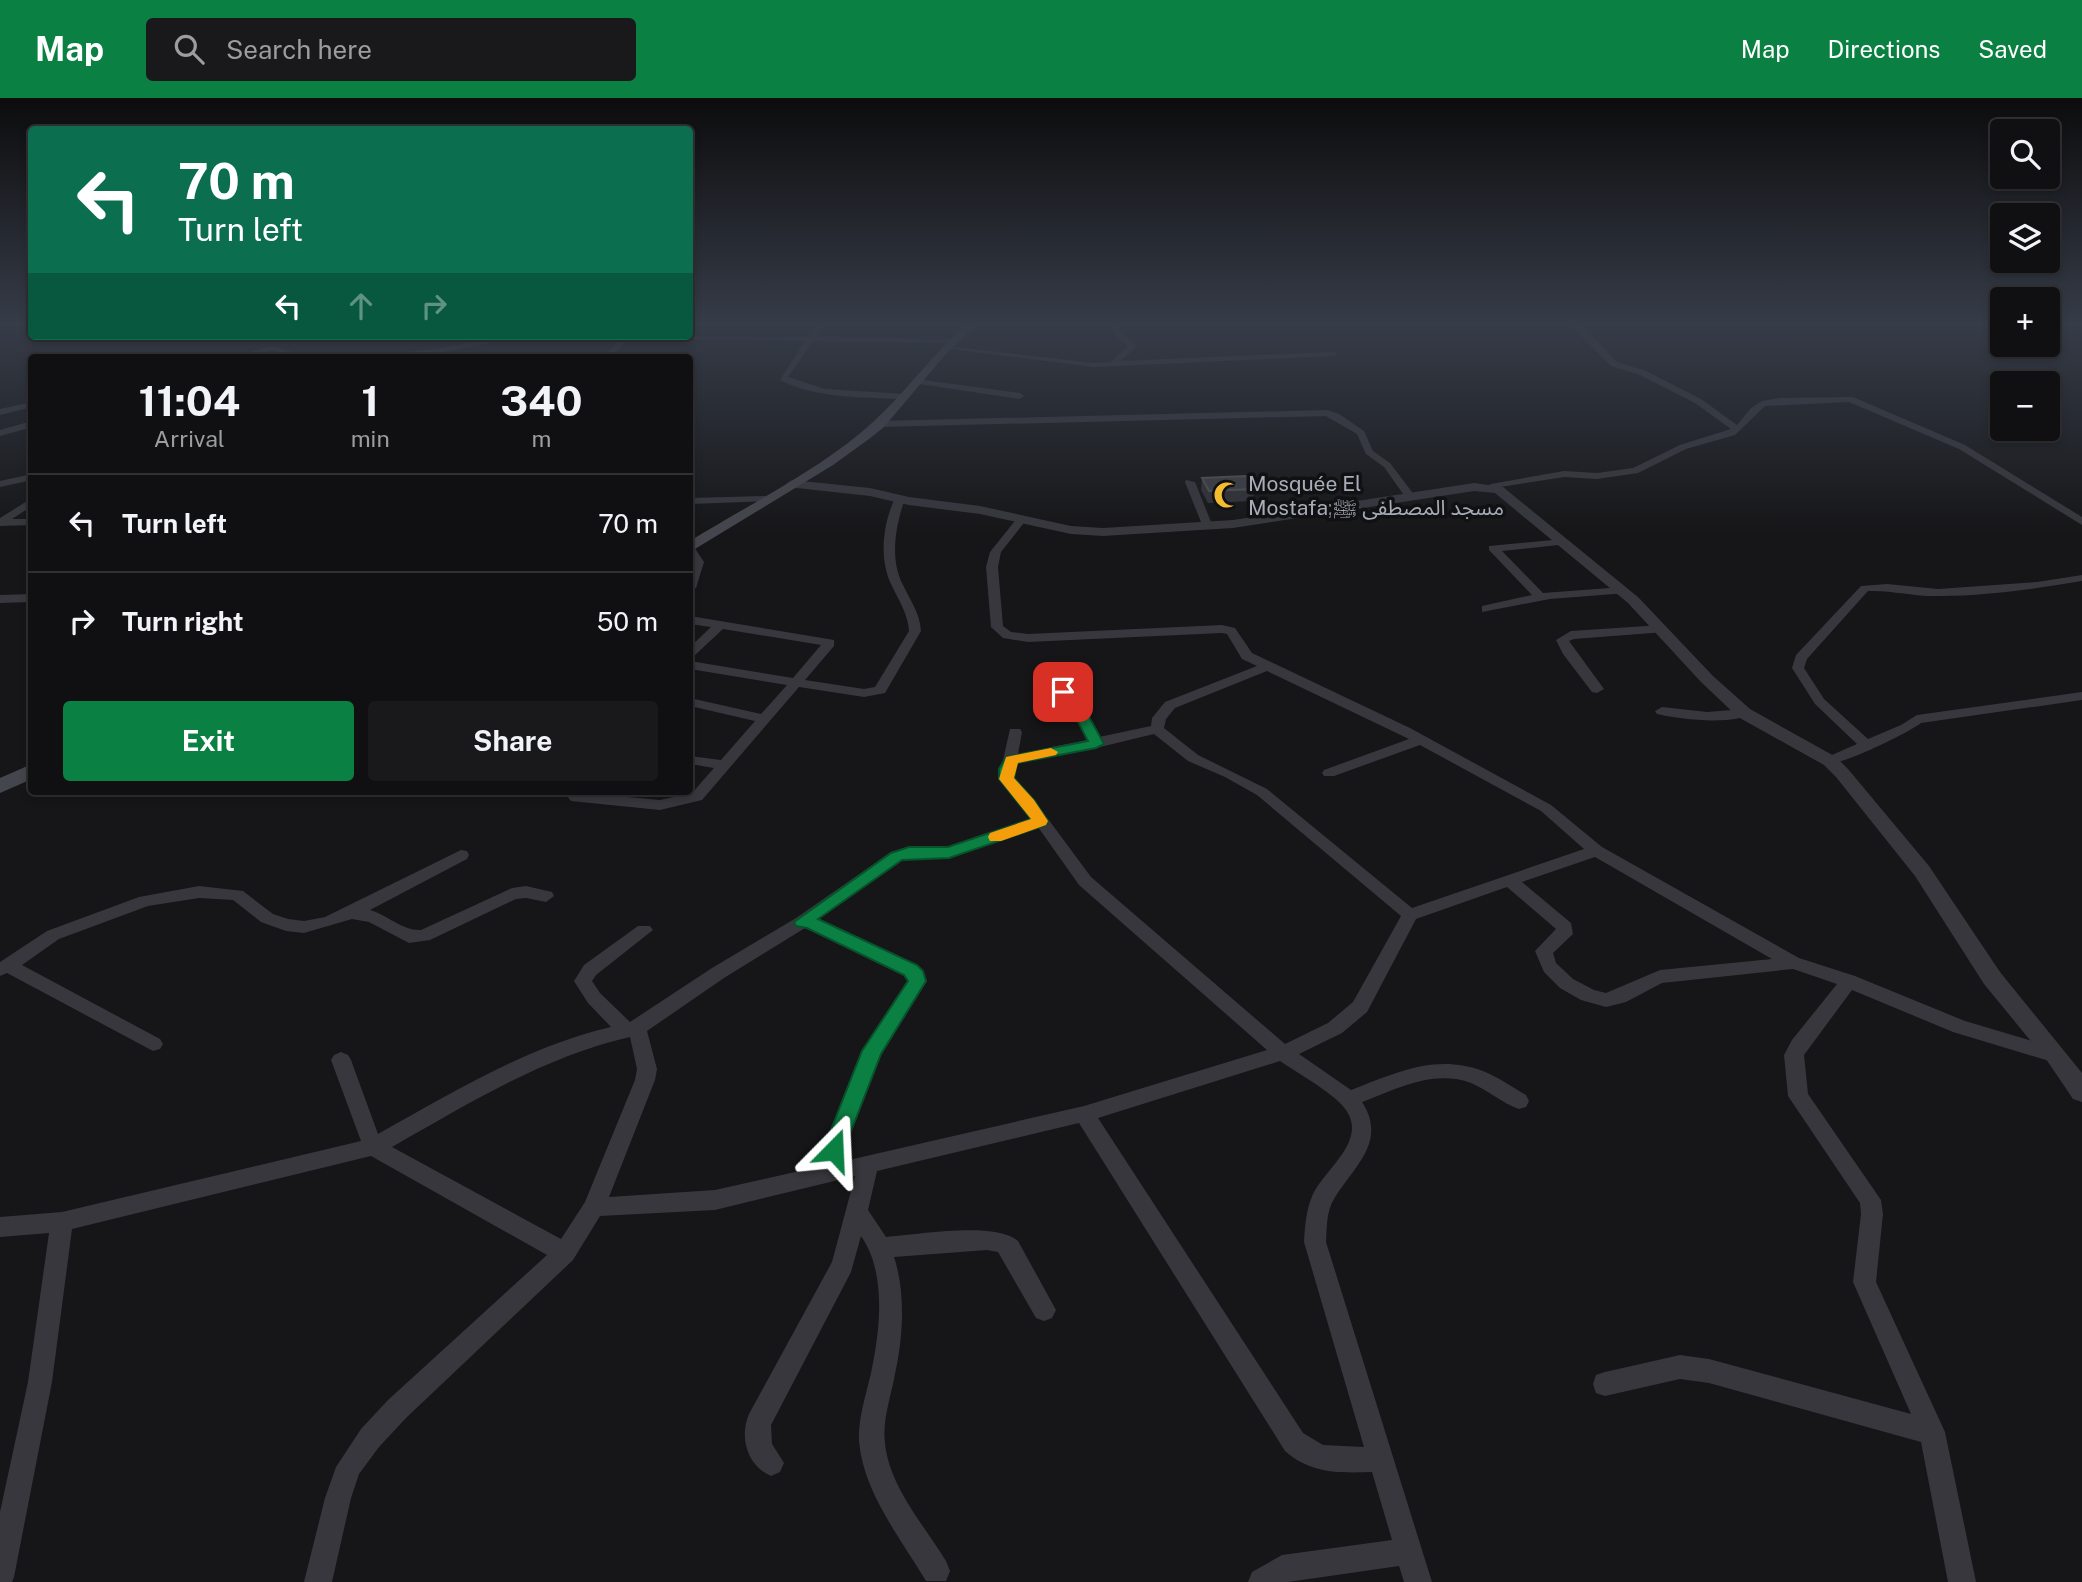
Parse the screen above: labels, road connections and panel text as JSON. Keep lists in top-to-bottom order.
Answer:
{
  "places": {
    "mosque": ["Mosquée El Mostafa;مسجد المصطفى ﷺ"]
  },
  "page": {
    "header": "Map",
    "search": "Search here",
    "nav": ["Map", "Directions", "Saved"],
    "map_buttons": ["+", "−"],
    "turn": ["70 m", "Turn left"],
    "eta": [
      "11:04",
      "Arrival",
      "1",
      "min",
      "340",
      "m"
    ],
    "list": [
      {
        "name": "Turn left",
        "value": "70 m"
      },
      {
        "name": "Turn right",
        "value": "50 m"
      }
    ],
    "buttons": ["Exit", "Share"]
  }
}
